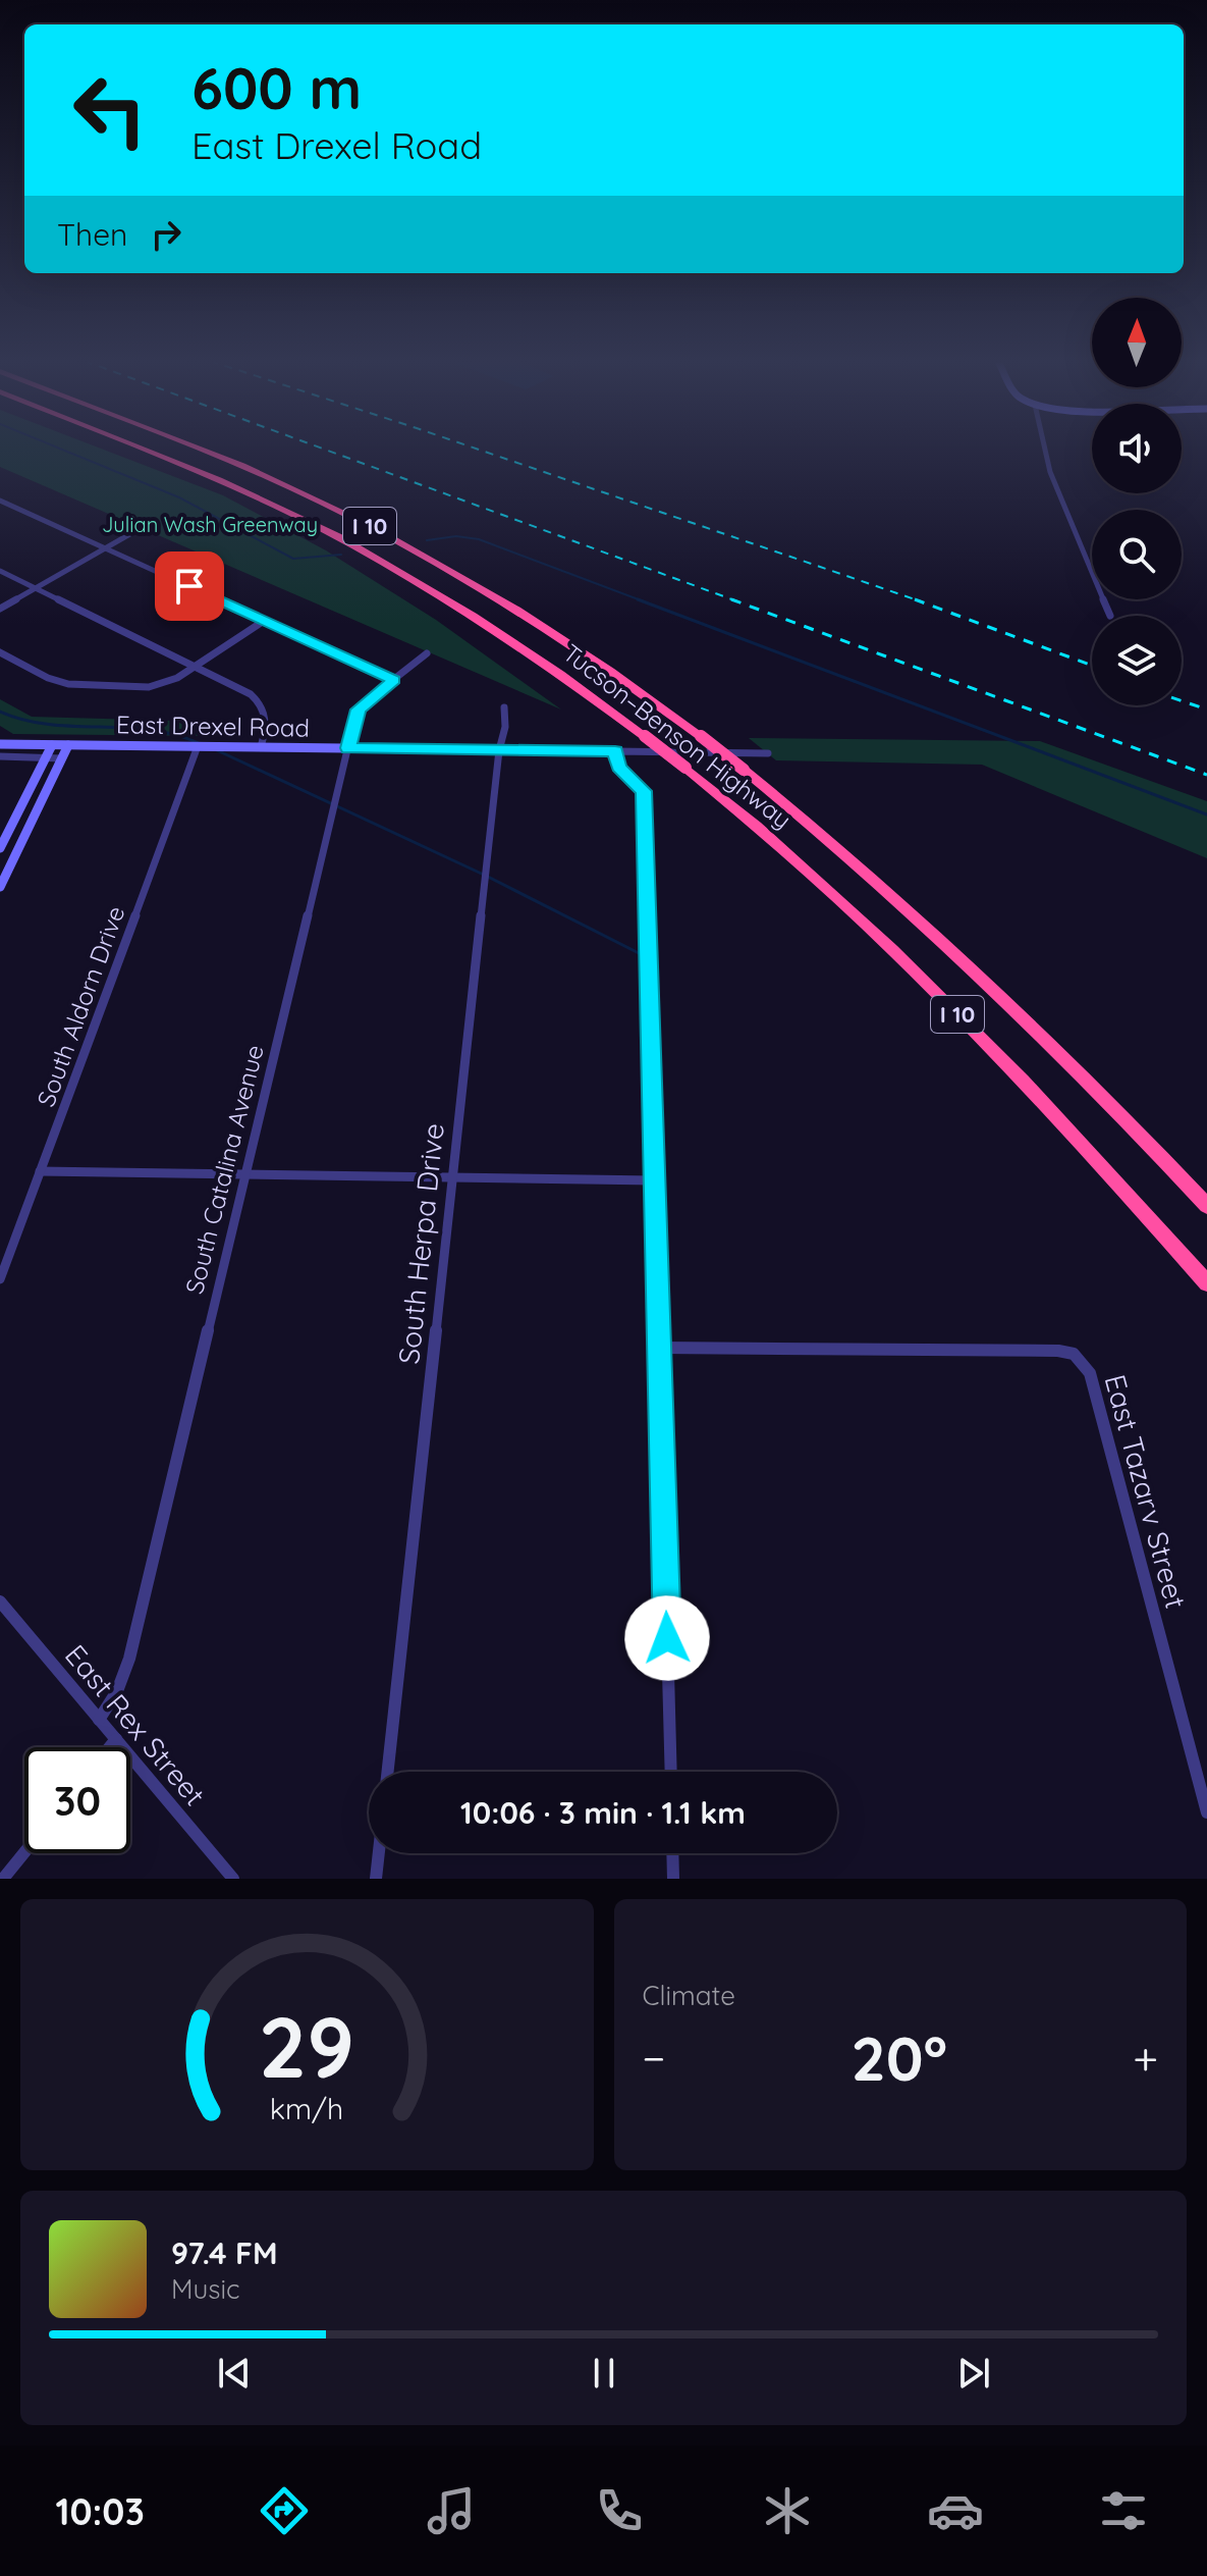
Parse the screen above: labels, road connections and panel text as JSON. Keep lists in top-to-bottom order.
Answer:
{
  "streets": {
    "highway": ["I 10", "Tucson–Benson Highway"],
    "street": [
      "East Drexel Road",
      "South Aldorn Drive",
      "South Catalina Avenue",
      "South Herpa Drive",
      "East Tazarv Street",
      "East Rex Street"
    ]
  },
  "crossings": [
    ["East Drexel Road", "South Aldorn Drive"],
    ["East Drexel Road", "South Catalina Avenue"],
    ["East Drexel Road", "South Herpa Drive"],
    ["South Catalina Avenue", "East Rex Street"]
  ],
  "parks": ["Julian Wash Greenway"],
  "north": "top",
  "page": {
    "turn": ["600 m", "East Drexel Road"],
    "then": "Then",
    "limit": "30",
    "trip": "10:06 · 3 min · 1.1 km",
    "tile": "Climate",
    "heat": ["−", "20°", "+"],
    "song": ["97.4 FM", "Music"],
    "tabs": "10:03",
    "gauge": ["29", "km/h"]
  }
}
